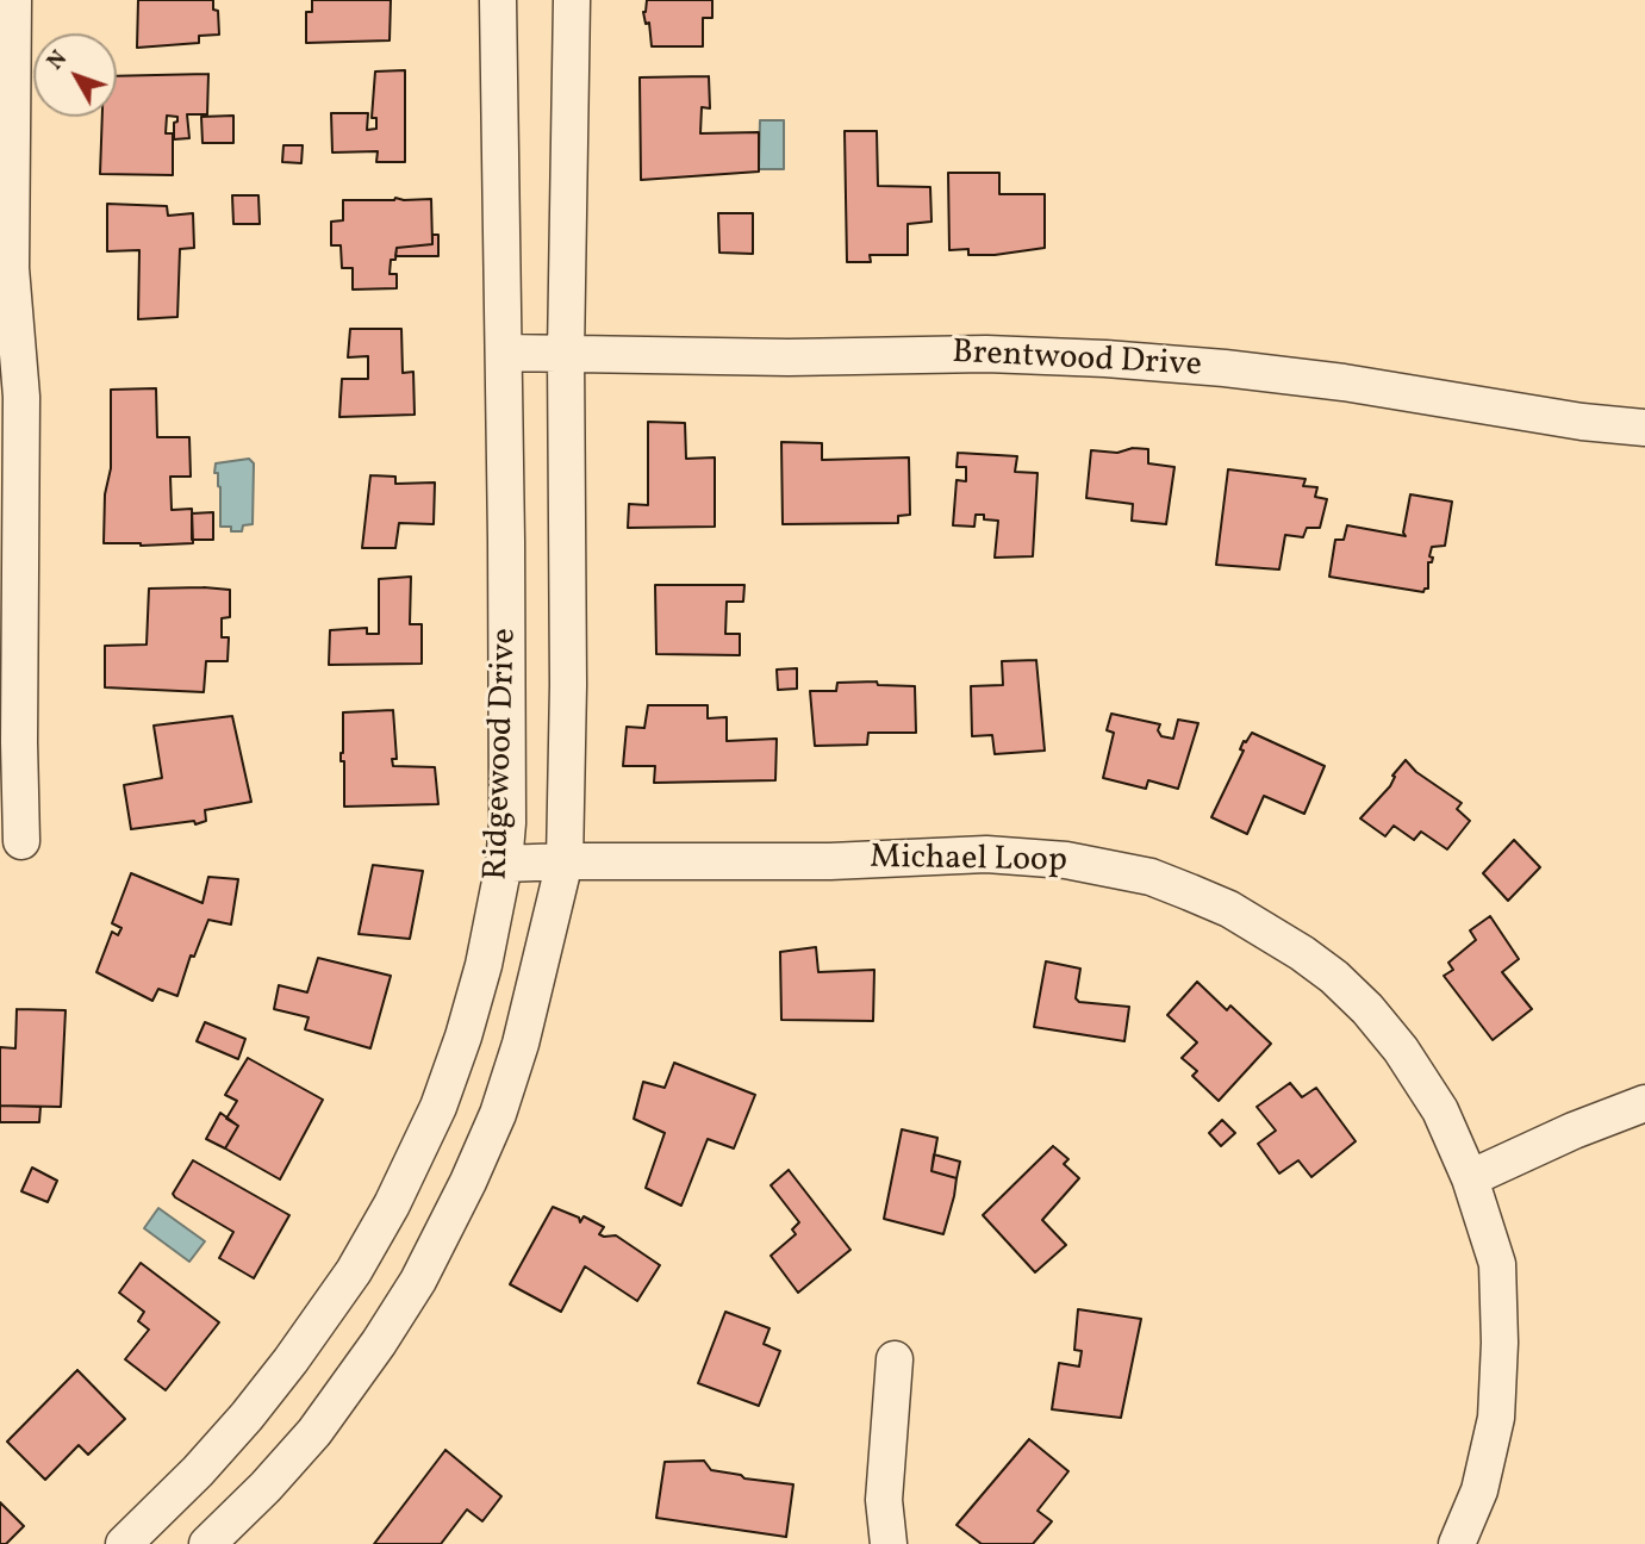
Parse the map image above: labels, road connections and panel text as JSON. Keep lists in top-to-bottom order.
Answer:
{
  "streets": {
    "street": ["Brentwood Drive", "Ridgewood Drive", "Michael Loop"]
  },
  "crossings": [
    ["Brentwood Drive", "Ridgewood Drive"],
    ["Ridgewood Drive", "Michael Loop"]
  ],
  "north": "top left"
}
